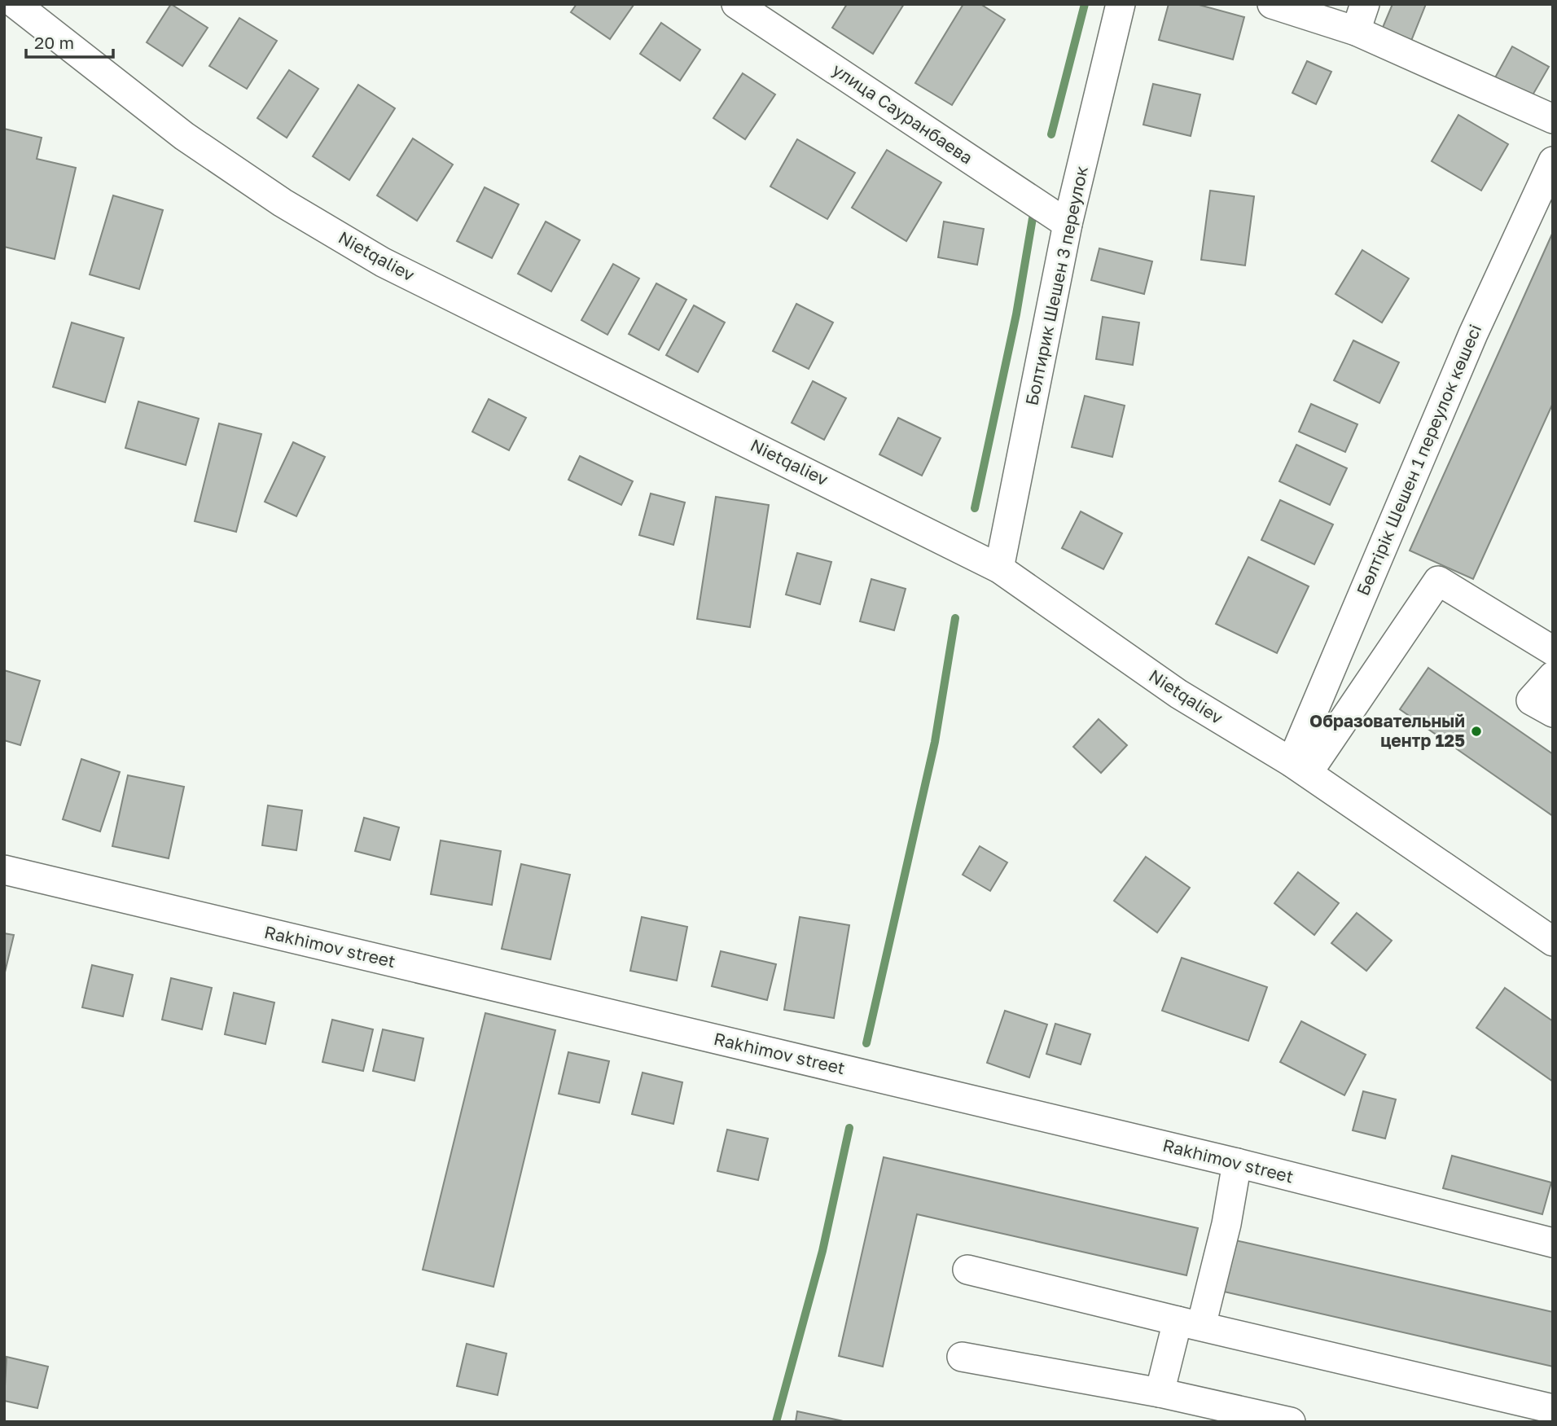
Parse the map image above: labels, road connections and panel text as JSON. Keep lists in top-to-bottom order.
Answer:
{
  "streets": {
    "street": [
      "улица Сауранбаева",
      "Nietqaliev",
      "Болтирик Шешен 3 переулок",
      "Бөлтірік Шешен 1 переулок көшесі",
      "Rakhimov street"
    ]
  },
  "crossings": [
    ["улица Сауранбаева", "Болтирик Шешен 3 переулок"],
    ["Nietqaliev", "Болтирик Шешен 3 переулок"],
    ["Nietqaliev", "Бөлтірік Шешен 1 переулок көшесі"]
  ],
  "places": ["Образовательный центр 125"],
  "scale_bar": "20 m"
}
